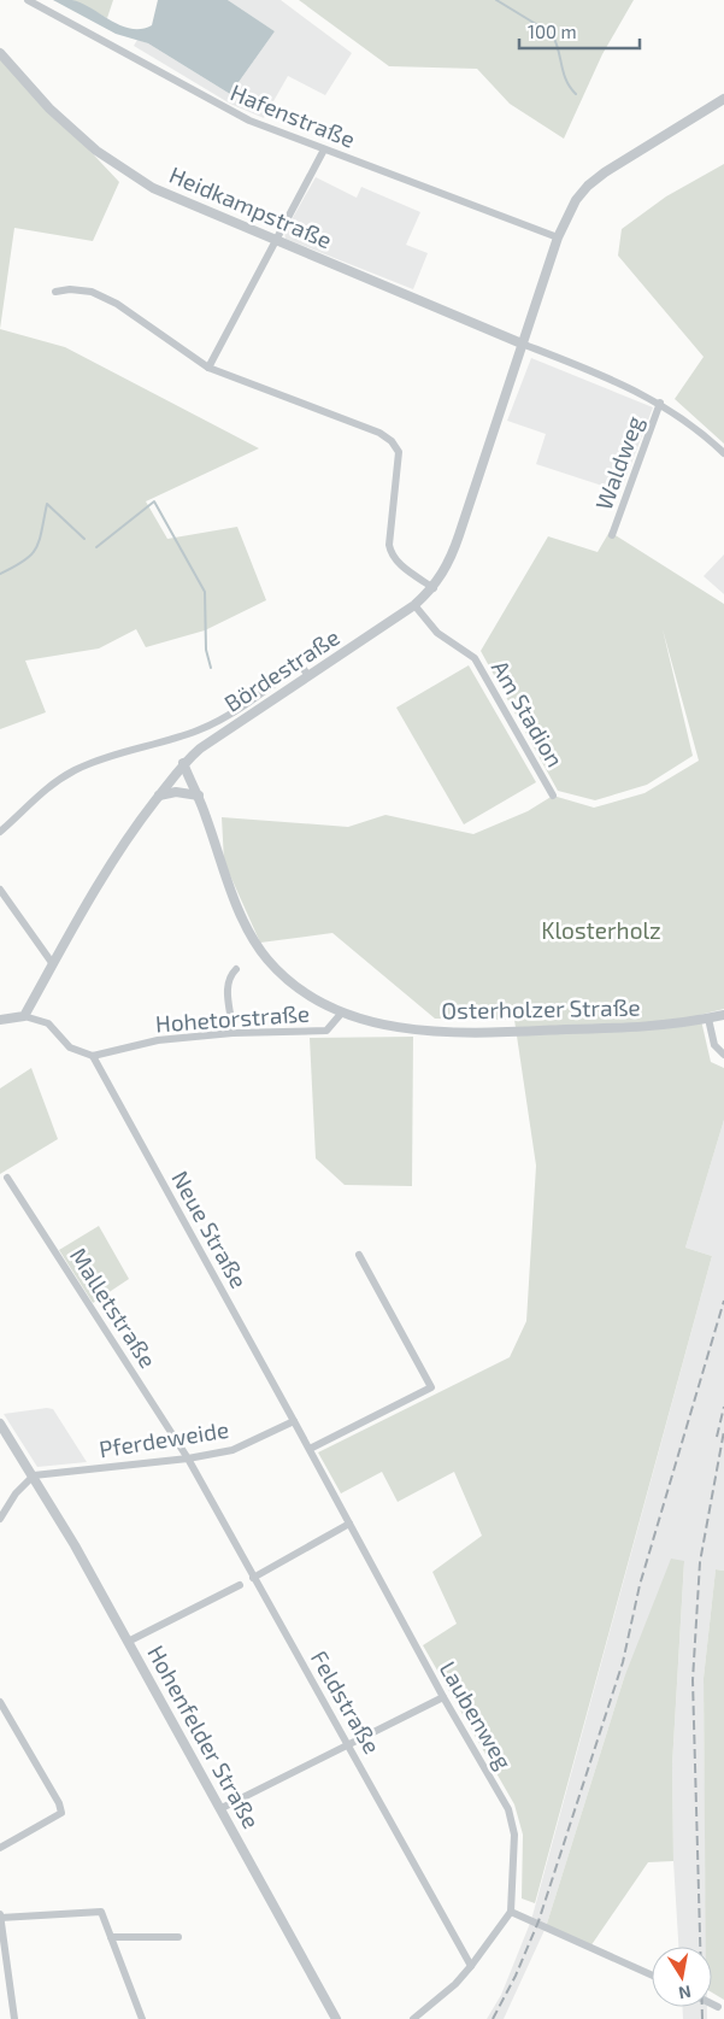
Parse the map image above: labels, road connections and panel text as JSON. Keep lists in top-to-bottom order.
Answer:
{
  "streets": {
    "street": [
      "Hafenstraße",
      "Heidkampstraße",
      "Waldweg",
      "Bördestraße",
      "Am Stadion",
      "Osterholzer Straße",
      "Hohetorstraße",
      "Neue Straße",
      "Malletstraße",
      "Pferdeweide",
      "Feldstraße",
      "Laubenweg",
      "Hohenfelder Straße"
    ]
  },
  "crossings": [
    ["Hafenstraße", "Bördestraße"],
    ["Heidkampstraße", "Bördestraße"],
    ["Bördestraße", "Am Stadion"],
    ["Bördestraße", "Osterholzer Straße"],
    ["Osterholzer Straße", "Hohetorstraße"],
    ["Hohetorstraße", "Neue Straße"],
    ["Neue Straße", "Pferdeweide"],
    ["Neue Straße", "Laubenweg"],
    ["Malletstraße", "Pferdeweide"],
    ["Malletstraße", "Feldstraße"],
    ["Pferdeweide", "Feldstraße"],
    ["Pferdeweide", "Laubenweg"],
    ["Pferdeweide", "Hohenfelder Straße"]
  ],
  "parks": ["Klosterholz"],
  "scale_bar": "100 m",
  "north": "bottom"
}
